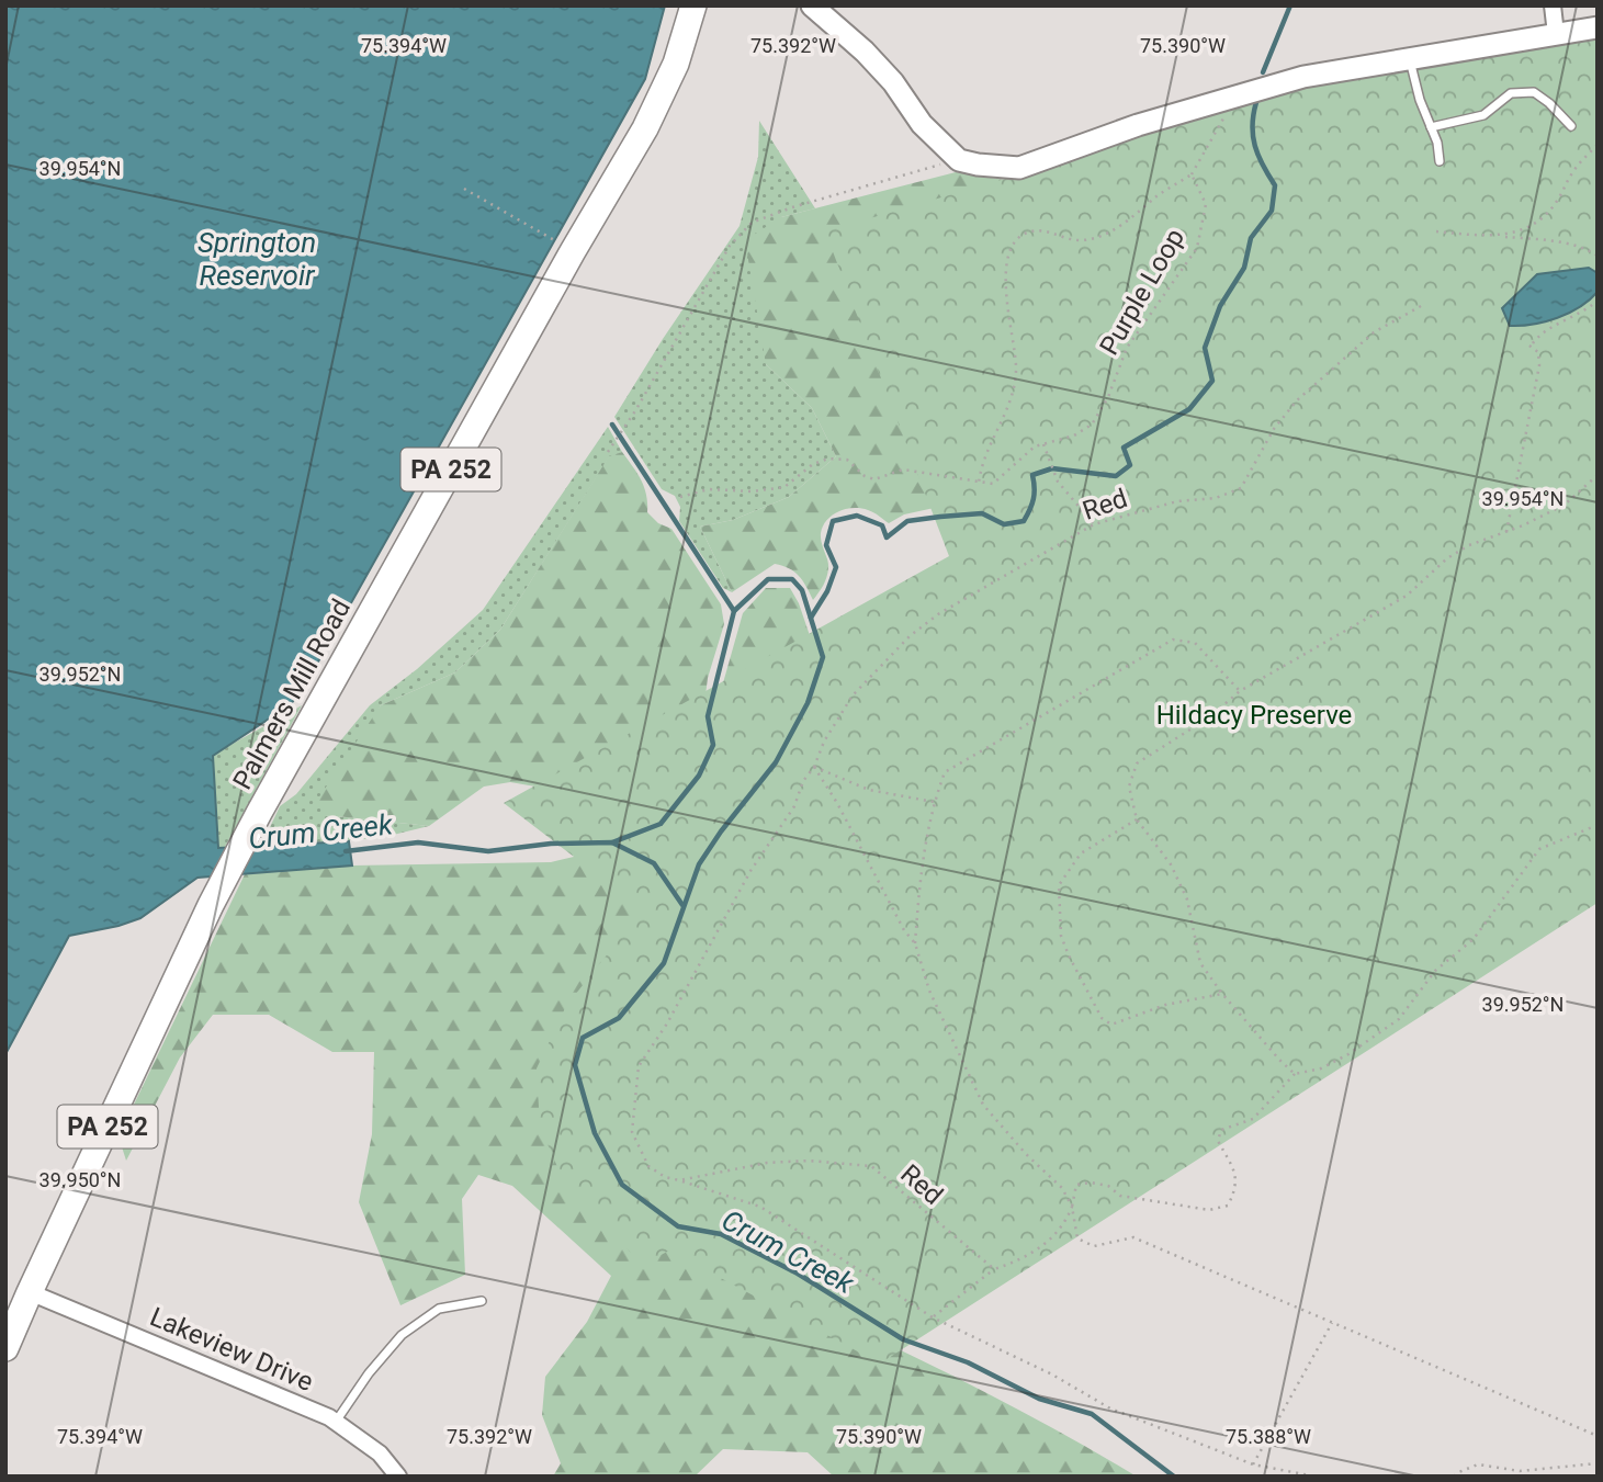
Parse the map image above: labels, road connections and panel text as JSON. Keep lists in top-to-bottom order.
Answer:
{
  "streets": {
    "main road": ["PA 252", "Palmers Mill Road"],
    "street": ["Lakeview Drive"],
    "path": ["Purple Loop", "Red"]
  },
  "crossings": [
    ["Palmers Mill Road", "Lakeview Drive"]
  ],
  "water": ["Springton Reservoir", "Crum Creek"],
  "parks": ["Hildacy Preserve"],
  "coordinates": [
    "75.394°W",
    "75.392°W",
    "75.390°W",
    "39.954°N",
    "39.952°N",
    "39.950°N",
    "75.388°W"
  ]
}
